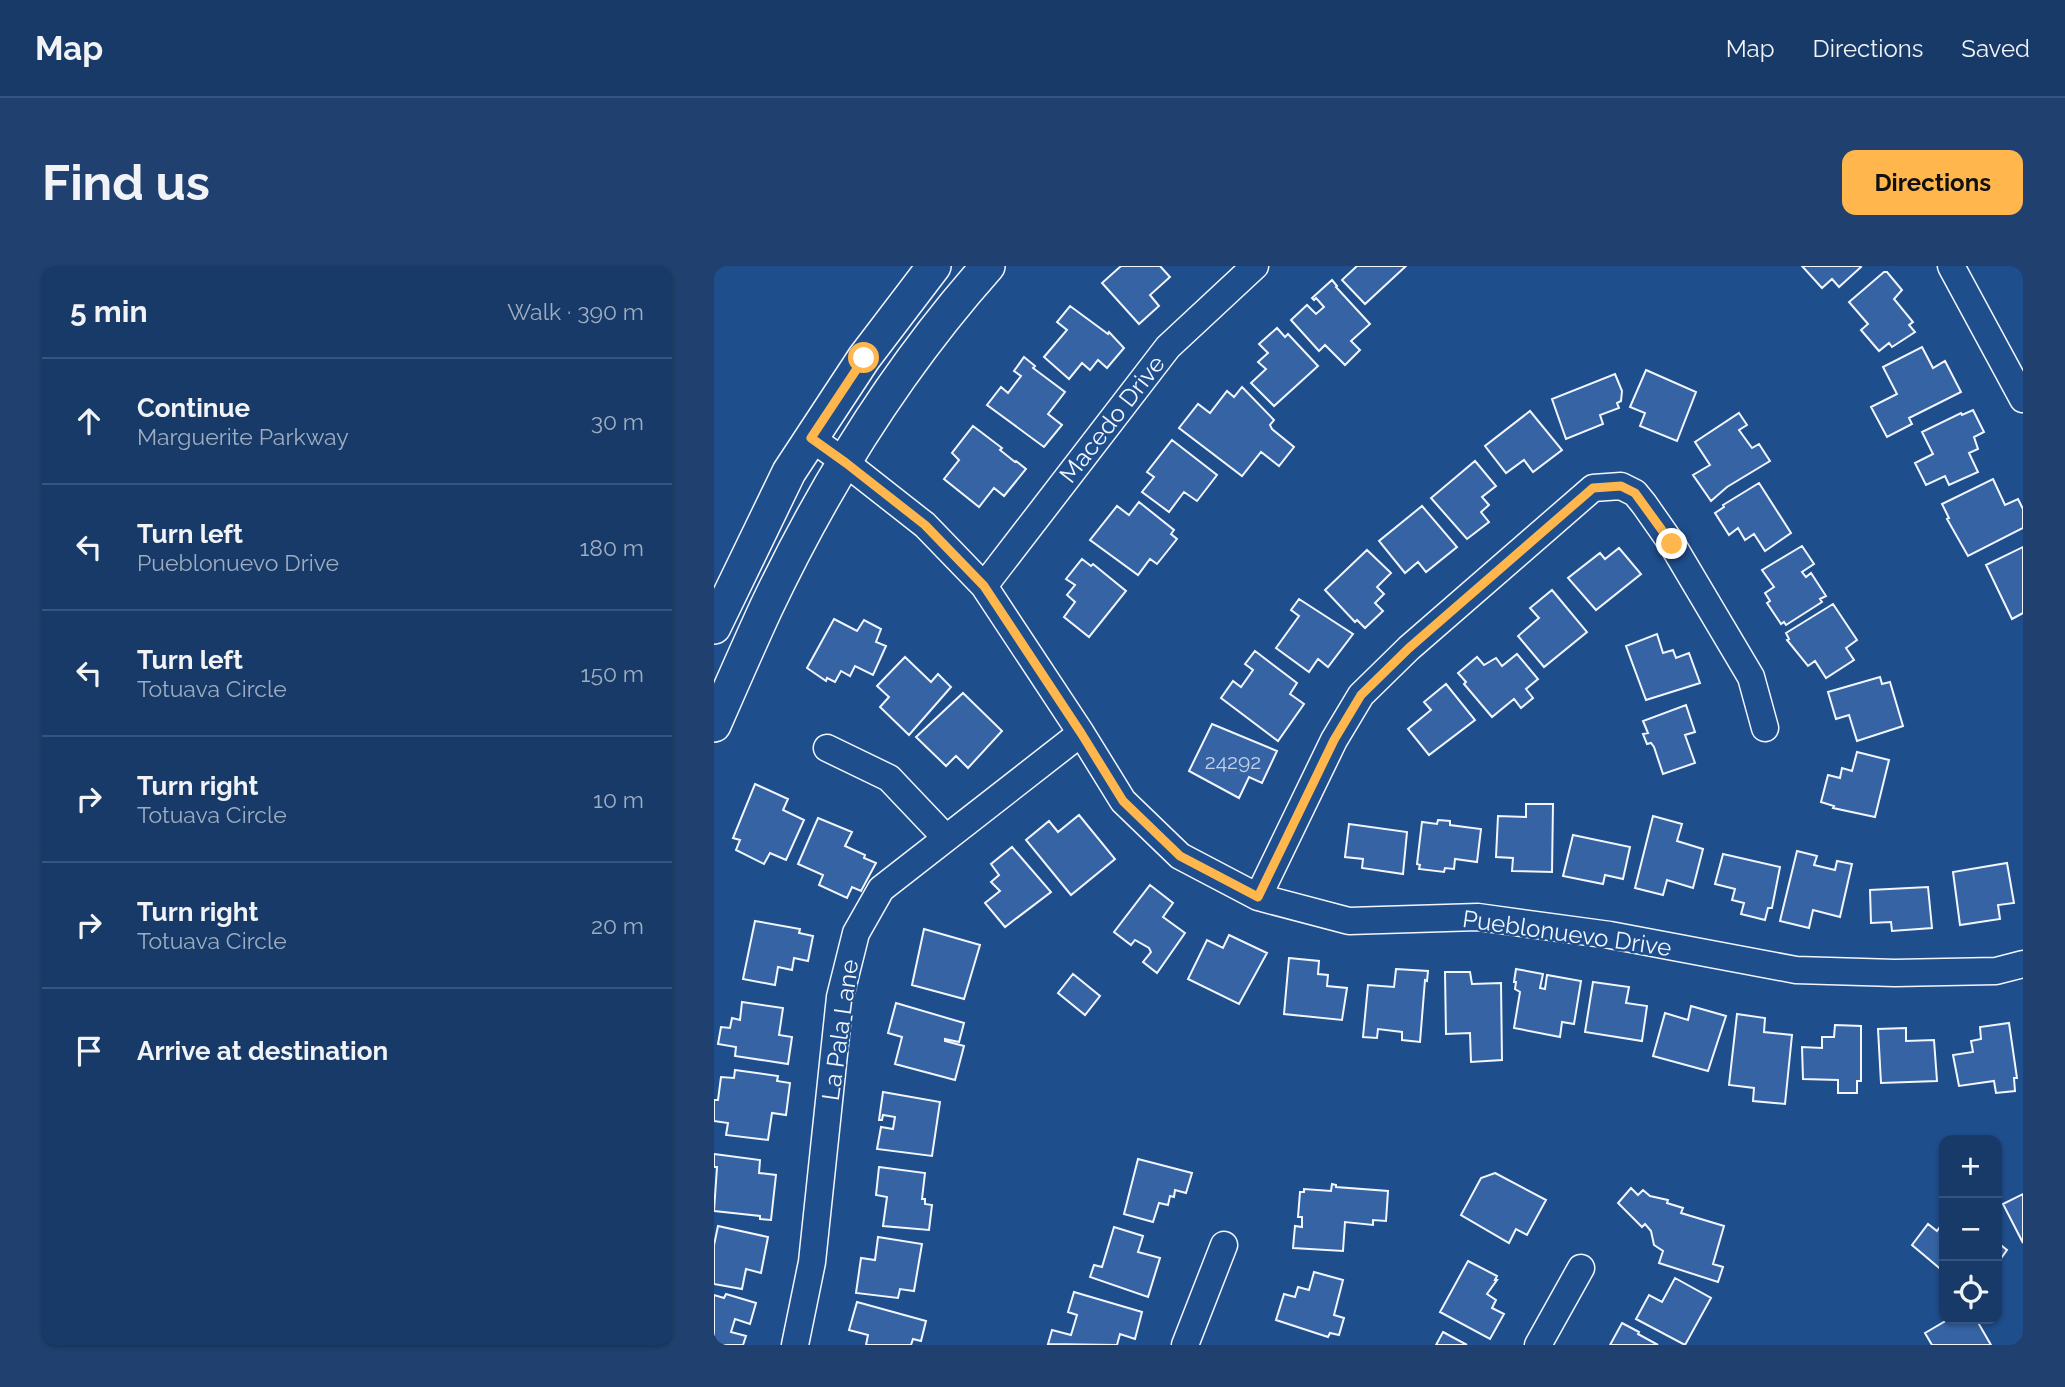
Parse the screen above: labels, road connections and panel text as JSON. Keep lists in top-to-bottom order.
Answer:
{
  "streets": {
    "street": ["Macedo Drive", "Pueblonuevo Drive", "La Pala Lane"]
  },
  "crossings": [
    ["Macedo Drive", "Pueblonuevo Drive"],
    ["Pueblonuevo Drive", "La Pala Lane"]
  ],
  "house_numbers": ["24292"],
  "page": {
    "header": "Map",
    "nav": ["Map", "Directions", "Saved"],
    "buttons": "Directions",
    "title": "Find us",
    "heading": ["5 min", "Walk · 390 m"],
    "list": [
      ["Continue", "Marguerite Parkway", "30 m"],
      ["Turn left", "Pueblonuevo Drive", "180 m"],
      ["Turn left", "Totuava Circle", "150 m"],
      ["Turn right", "Totuava Circle", "10 m"],
      ["Turn right", "Totuava Circle", "20 m"],
      "Arrive at destination"
    ],
    "map_buttons": ["+", "−"]
  }
}
